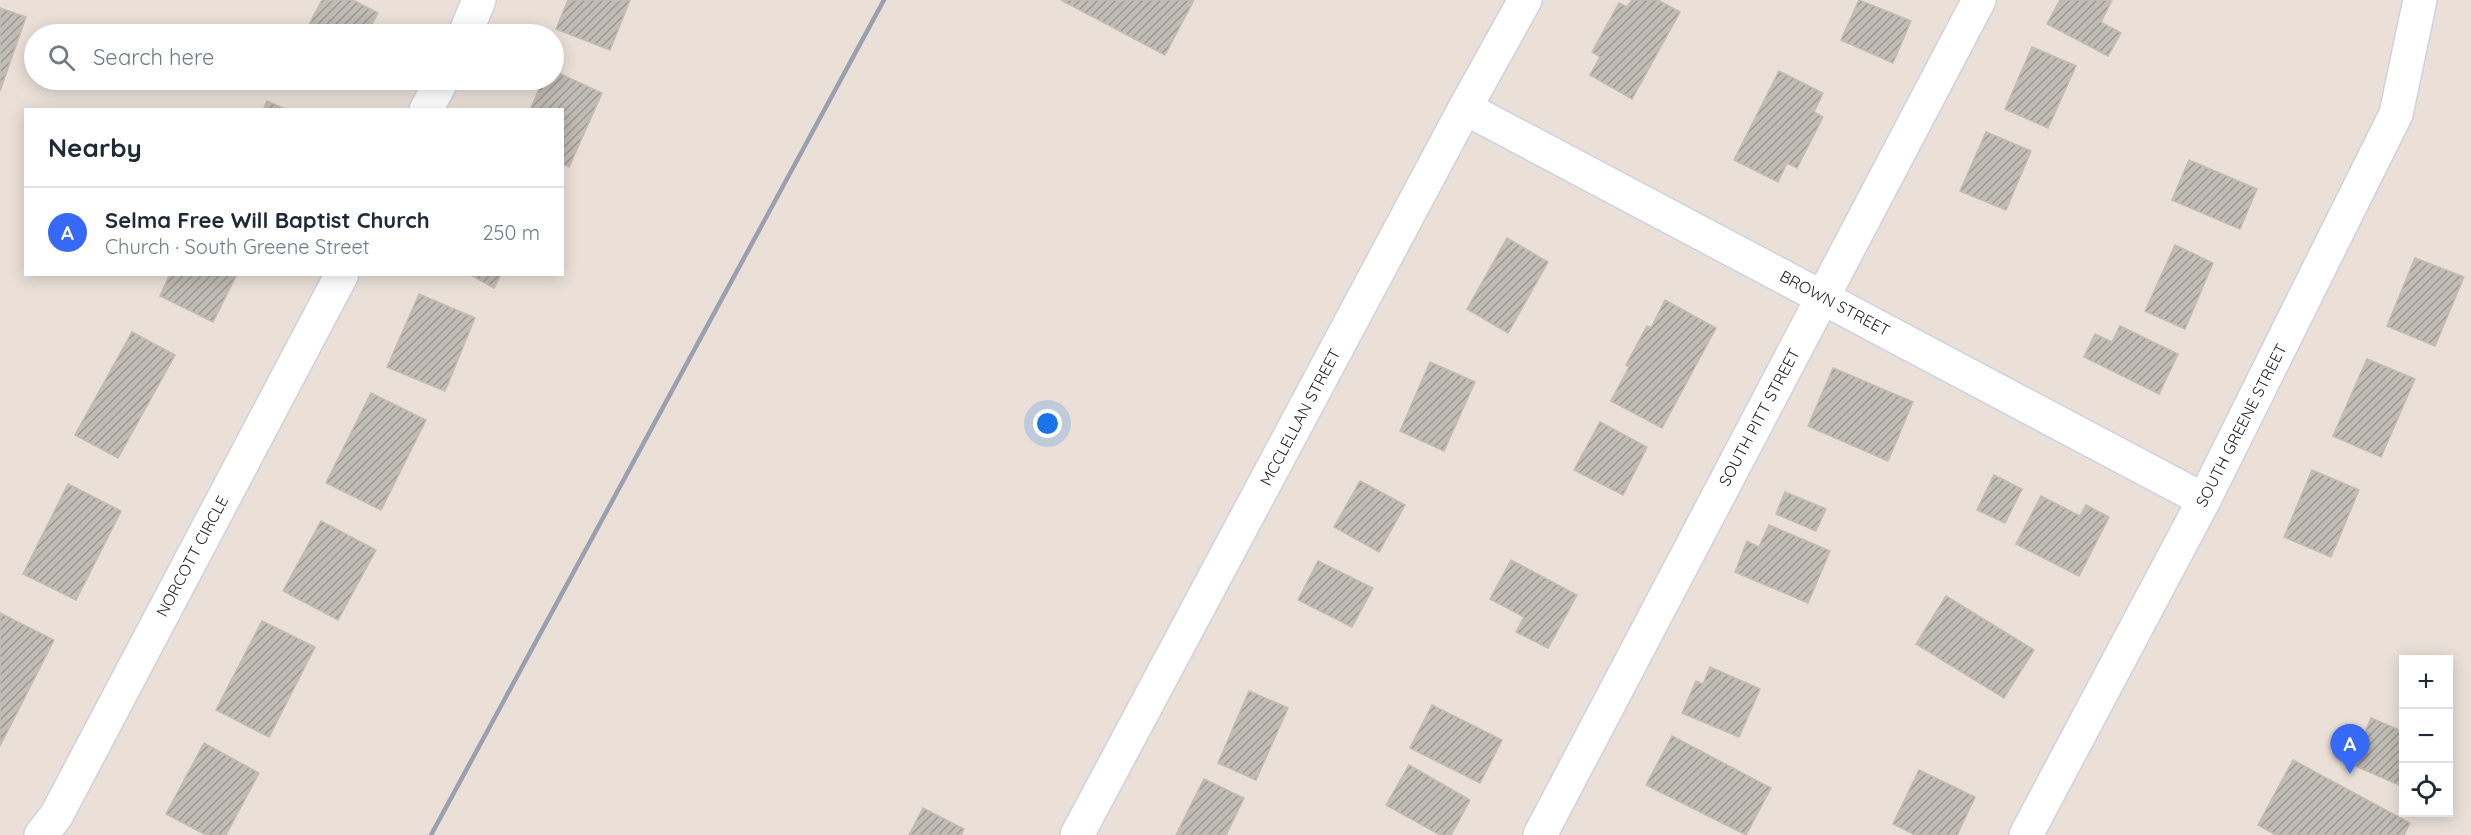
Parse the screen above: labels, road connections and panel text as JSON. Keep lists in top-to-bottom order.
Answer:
{
  "streets": {
    "street": [
      "BROWN STREET",
      "MCCLELLAN STREET",
      "SOUTH PITT STREET",
      "SOUTH GREENE STREET",
      "NORCOTT CIRCLE"
    ]
  },
  "crossings": [
    ["BROWN STREET", "MCCLELLAN STREET"],
    ["BROWN STREET", "SOUTH PITT STREET"],
    ["BROWN STREET", "SOUTH GREENE STREET"]
  ],
  "page": {
    "search": "Search here",
    "heading": "Nearby",
    "list": [
      {
        "mark": "A",
        "name": "Selma Free Will Baptist Church",
        "note": "Church · South Greene Street",
        "value": "250 m"
      }
    ],
    "map_buttons": ["+", "−"],
    "pins": "A"
  }
}
